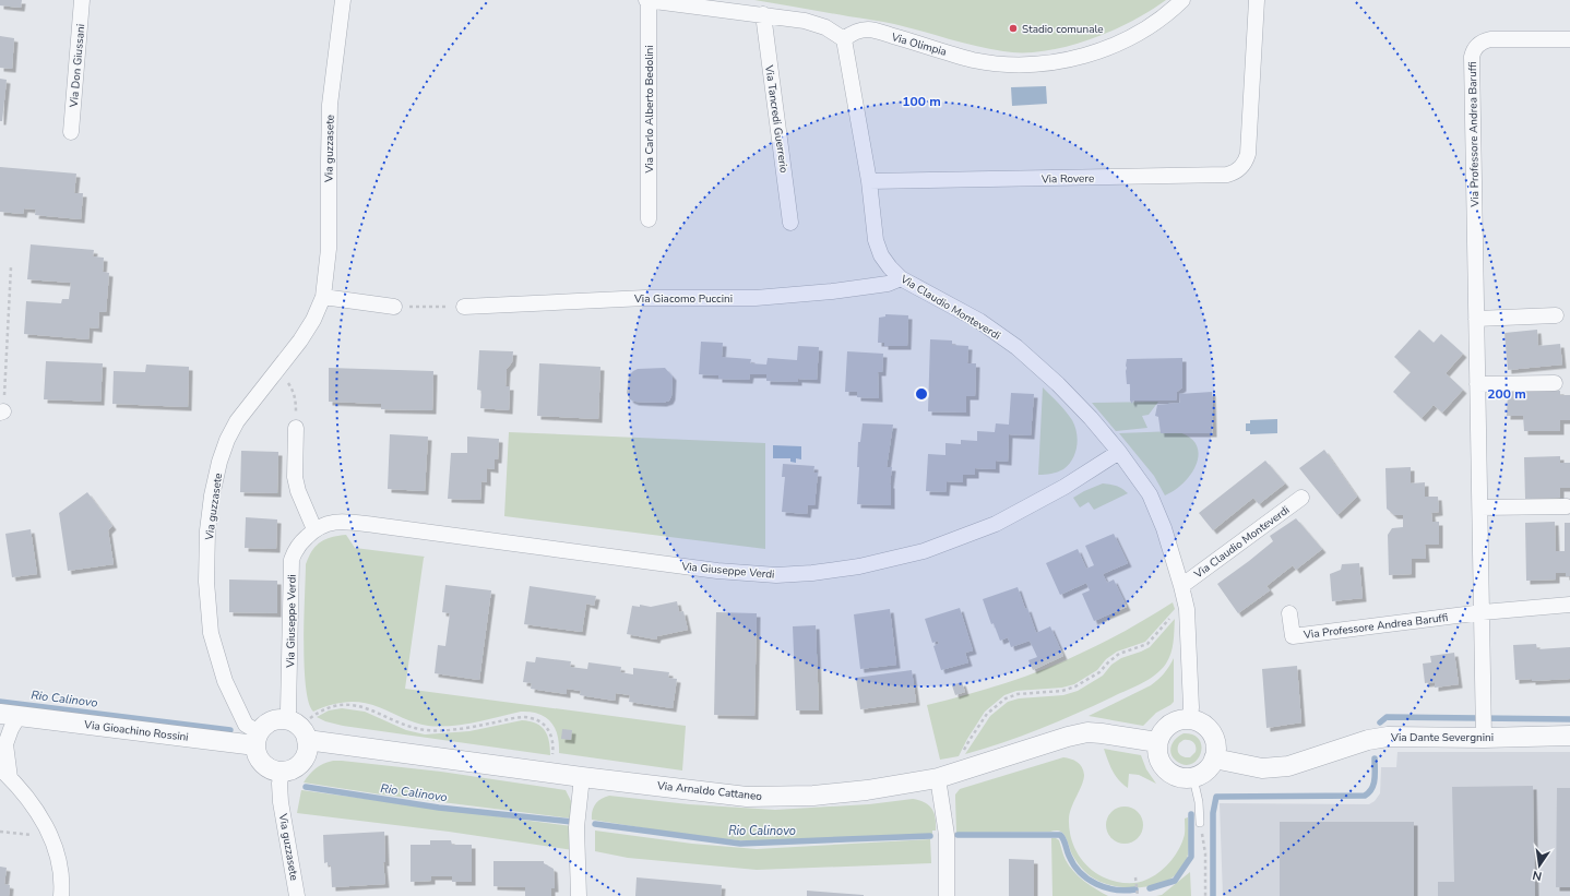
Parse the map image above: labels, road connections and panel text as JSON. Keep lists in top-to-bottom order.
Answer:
{
  "streets": {
    "street": [
      "Via Olimpia",
      "Via Don Giussani",
      "Via Carlo Alberto Bedolini",
      "Via Tancredi Guerrerio",
      "Via Professore Andrea Baruffi",
      "Via guzzasete",
      "Via Rovere",
      "Via Giacomo Puccini",
      "Via Claudio Monteverdi",
      "Via Giuseppe Verdi",
      "Via Gioachino Rossini",
      "Via Dante Severgnini",
      "Via Arnaldo Cattaneo"
    ]
  },
  "crossings": [
    ["Via Professore Andrea Baruffi", "Via Dante Severgnini"],
    ["Via guzzasete", "Via Giuseppe Verdi"],
    ["Via guzzasete", "Via Gioachino Rossini"],
    ["Via guzzasete", "Via Arnaldo Cattaneo"],
    ["Via Rovere", "Via Claudio Monteverdi"],
    ["Via Giacomo Puccini", "Via Claudio Monteverdi"],
    ["Via Claudio Monteverdi", "Via Giuseppe Verdi"],
    ["Via Claudio Monteverdi", "Via Dante Severgnini"],
    ["Via Claudio Monteverdi", "Via Arnaldo Cattaneo"],
    ["Via Giuseppe Verdi", "Via Gioachino Rossini"],
    ["Via Giuseppe Verdi", "Via Arnaldo Cattaneo"],
    ["Via Gioachino Rossini", "Via Arnaldo Cattaneo"],
    ["Via Dante Severgnini", "Via Arnaldo Cattaneo"]
  ],
  "water": ["Rio Calinovo"],
  "places": ["Stadio comunale"],
  "north": "bottom",
  "rings": ["100 m", "200 m"]
}
